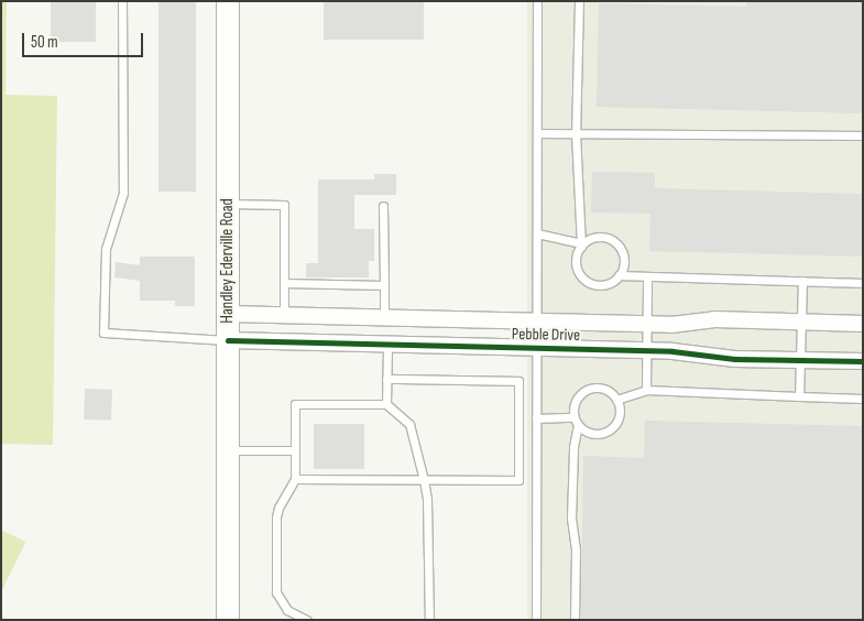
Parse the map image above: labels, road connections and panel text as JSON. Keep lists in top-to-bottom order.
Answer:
{
  "streets": {
    "main road": ["Handley Ederville Road"],
    "street": ["Pebble Drive"]
  },
  "crossings": [
    ["Handley Ederville Road", "Pebble Drive"]
  ],
  "scale_bar": "50 m"
}
